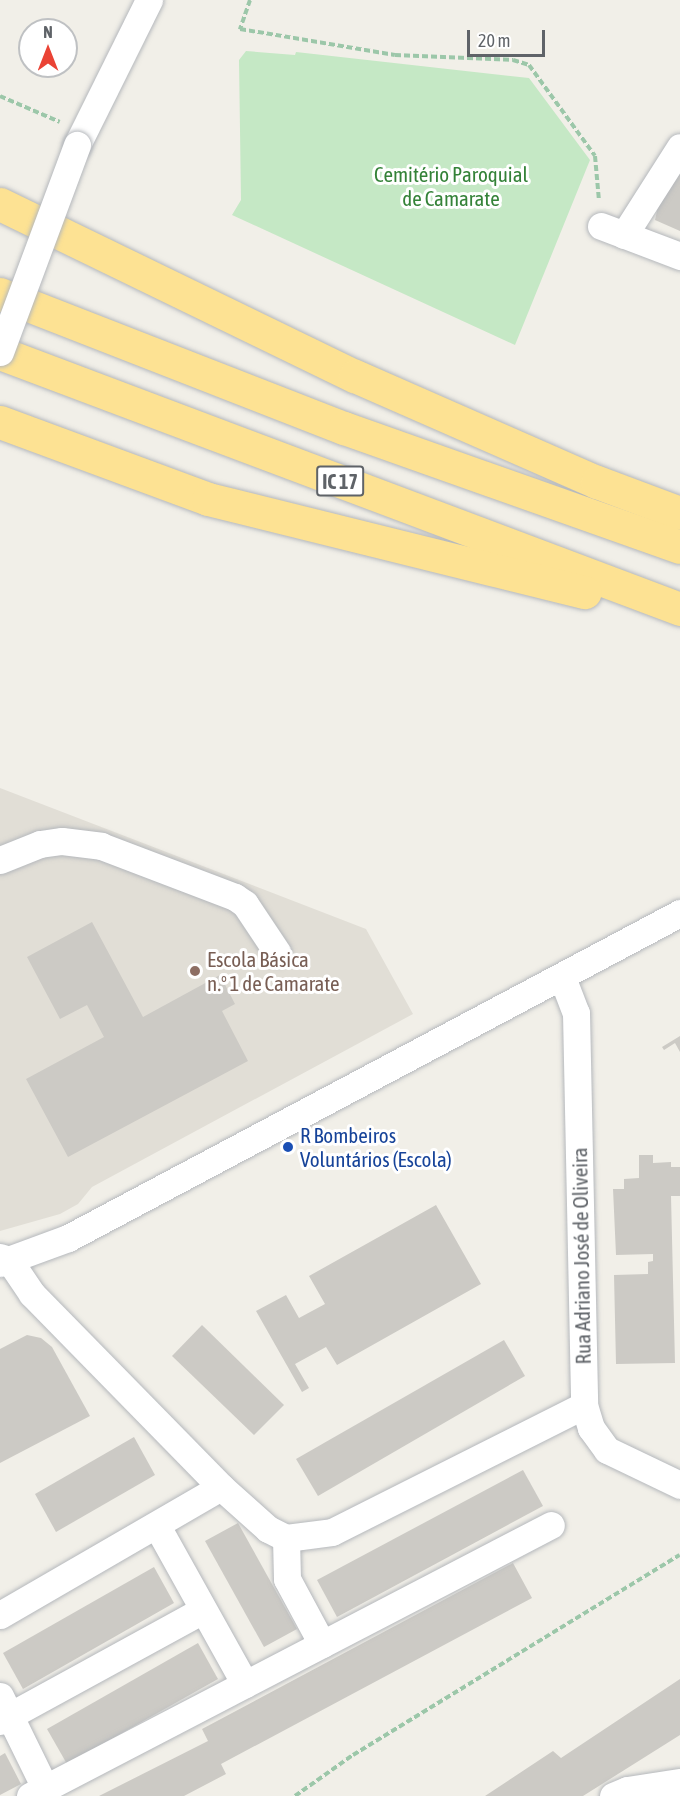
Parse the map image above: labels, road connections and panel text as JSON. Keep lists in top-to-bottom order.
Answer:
{
  "streets": {
    "highway": ["IC 17"],
    "street": ["Rua Adriano José de Oliveira"]
  },
  "parks": ["Cemitério Paroquial de Camarate"],
  "places": ["Escola Básica n.º 1 de Camarate", "R Bombeiros Voluntários (Escola)"],
  "scale_bar": "20 m",
  "north": "top"
}
